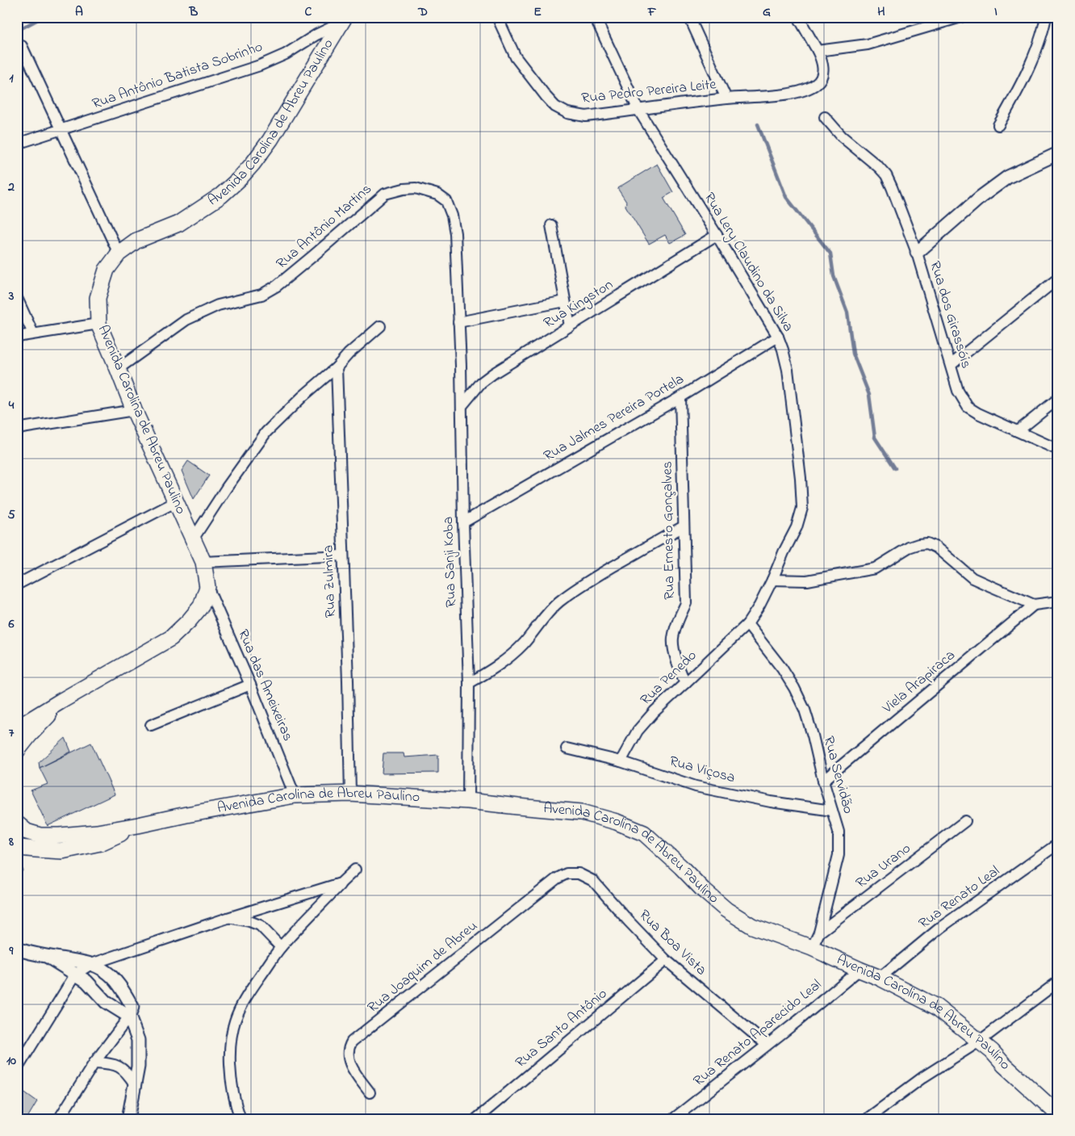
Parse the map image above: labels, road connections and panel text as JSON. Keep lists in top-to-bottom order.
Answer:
{
  "streets": {
    "main road": ["Avenida Carolina de Abreu Paulino"],
    "street": [
      "Rua Antônio Batista Sobrinho",
      "Rua Pedro Pereira Leite",
      "Rua Antônio Martins",
      "Rua Lery Claudino da Silva",
      "Rua Kingston",
      "Rua dos Girassóis",
      "Rua Jalmes Pereira Portela",
      "Rua Ernesto Gonçalves",
      "Rua Sanji Koba",
      "Rua Zulmira",
      "Rua Penedo",
      "Viela Arapiraca",
      "Rua das Ameixeiras",
      "Rua Viçosa",
      "Rua Servidão",
      "Rua Urano",
      "Rua Renato Leal",
      "Rua Boa Vista",
      "Rua Joaquim de Abreu",
      "Rua Santo Antônio",
      "Rua Renato Aparecido Leal"
    ]
  },
  "crossings": [
    ["Rua Antônio Batista Sobrinho", "Avenida Carolina de Abreu Paulino"],
    ["Rua Pedro Pereira Leite", "Rua Lery Claudino da Silva"],
    ["Avenida Carolina de Abreu Paulino", "Rua Antônio Martins"],
    ["Avenida Carolina de Abreu Paulino", "Rua Sanji Koba"],
    ["Avenida Carolina de Abreu Paulino", "Rua Zulmira"],
    ["Avenida Carolina de Abreu Paulino", "Rua das Ameixeiras"],
    ["Avenida Carolina de Abreu Paulino", "Rua Servidão"],
    ["Avenida Carolina de Abreu Paulino", "Rua Renato Leal"],
    ["Avenida Carolina de Abreu Paulino", "Rua Renato Aparecido Leal"],
    ["Rua Antônio Martins", "Rua Sanji Koba"],
    ["Rua Lery Claudino da Silva", "Rua Kingston"],
    ["Rua Lery Claudino da Silva", "Rua Jalmes Pereira Portela"],
    ["Rua Lery Claudino da Silva", "Rua Penedo"],
    ["Rua Lery Claudino da Silva", "Rua Servidão"],
    ["Rua Kingston", "Rua Sanji Koba"],
    ["Rua Jalmes Pereira Portela", "Rua Ernesto Gonçalves"],
    ["Rua Jalmes Pereira Portela", "Rua Sanji Koba"],
    ["Rua Ernesto Gonçalves", "Rua Penedo"],
    ["Rua Penedo", "Rua Viçosa"],
    ["Rua Penedo", "Rua Servidão"],
    ["Viela Arapiraca", "Rua Servidão"],
    ["Rua Viçosa", "Rua Servidão"],
    ["Rua Servidão", "Rua Urano"],
    ["Rua Boa Vista", "Rua Joaquim de Abreu"],
    ["Rua Boa Vista", "Rua Santo Antônio"],
    ["Rua Boa Vista", "Rua Renato Aparecido Leal"]
  ],
  "grid": {
    "columns": [
      "A",
      "B",
      "C",
      "D",
      "E",
      "F",
      "G",
      "H",
      "I"
    ],
    "rows": [
      "1",
      "2",
      "3",
      "4",
      "5",
      "6",
      "7",
      "8",
      "9",
      "10"
    ]
  }
}
